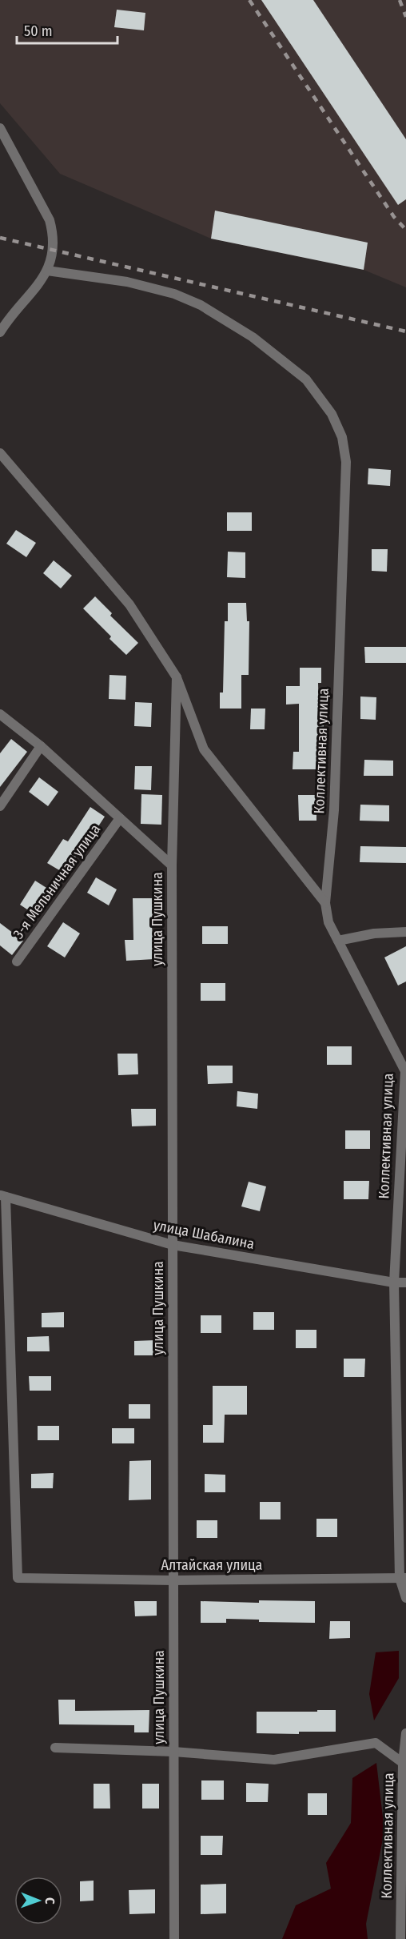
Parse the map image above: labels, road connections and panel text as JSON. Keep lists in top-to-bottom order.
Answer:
{
  "streets": {
    "street": [
      "Коллективная улица",
      "3-я Мельничная улица",
      "улица Пушкина",
      "улица Шабалина",
      "Алтайская улица"
    ]
  },
  "crossings": [
    ["Коллективная улица", "улица Шабалина"],
    ["Коллективная улица", "Алтайская улица"],
    ["улица Пушкина", "улица Шабалина"],
    ["улица Пушкина", "Алтайская улица"],
    ["улица Шабалина", "Алтайская улица"]
  ],
  "scale_bar": "50 m",
  "north": "right"
}
